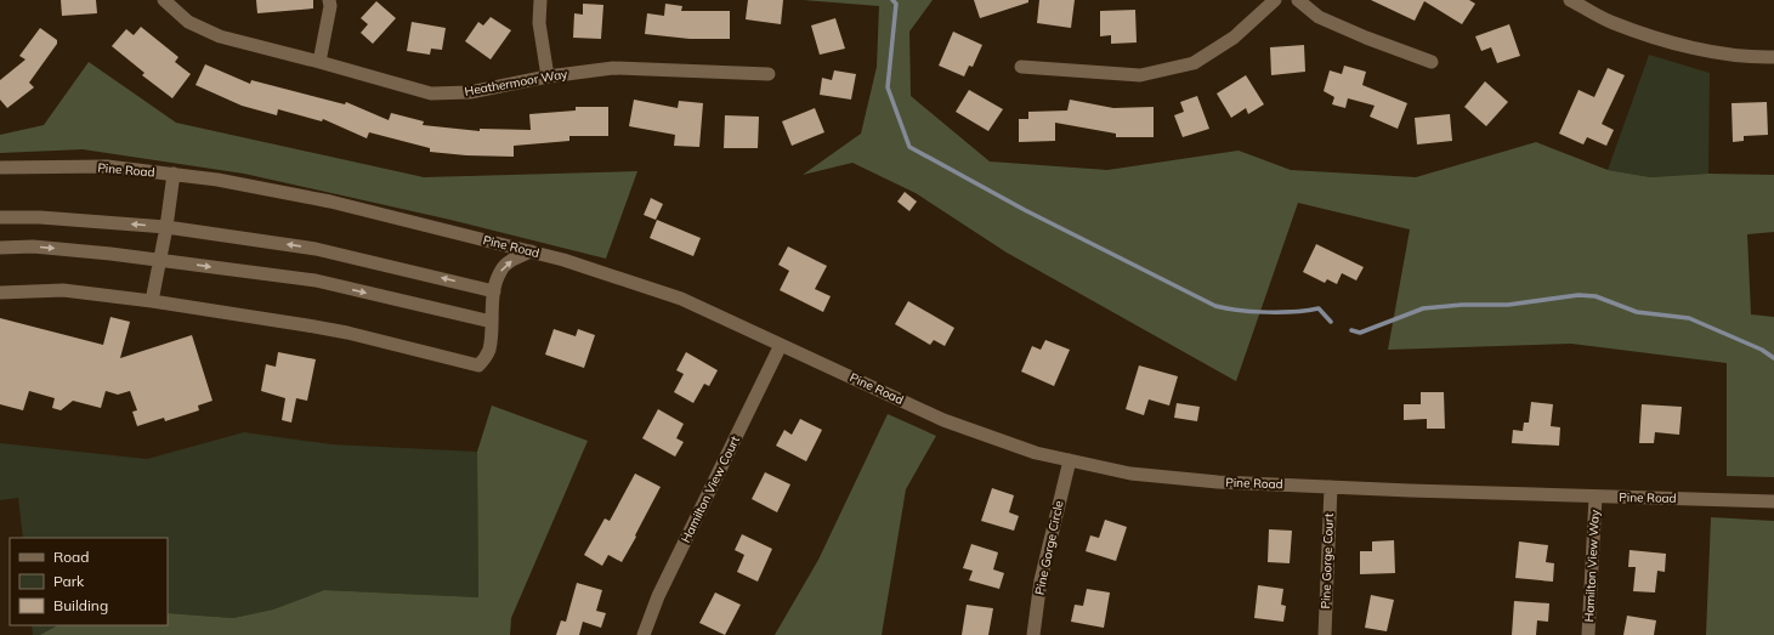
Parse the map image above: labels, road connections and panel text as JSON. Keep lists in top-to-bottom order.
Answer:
{
  "streets": {
    "street": [
      "Heathermoor Way",
      "Pine Road",
      "Hamilton View Court",
      "Pine Gorge Circle",
      "Pine Gorge Court",
      "Hamilton View Way"
    ]
  },
  "crossings": [
    ["Pine Road", "Hamilton View Court"],
    ["Pine Road", "Pine Gorge Circle"],
    ["Pine Road", "Pine Gorge Court"],
    ["Pine Road", "Hamilton View Way"]
  ],
  "legend": ["Road", "Park", "Building"]
}
